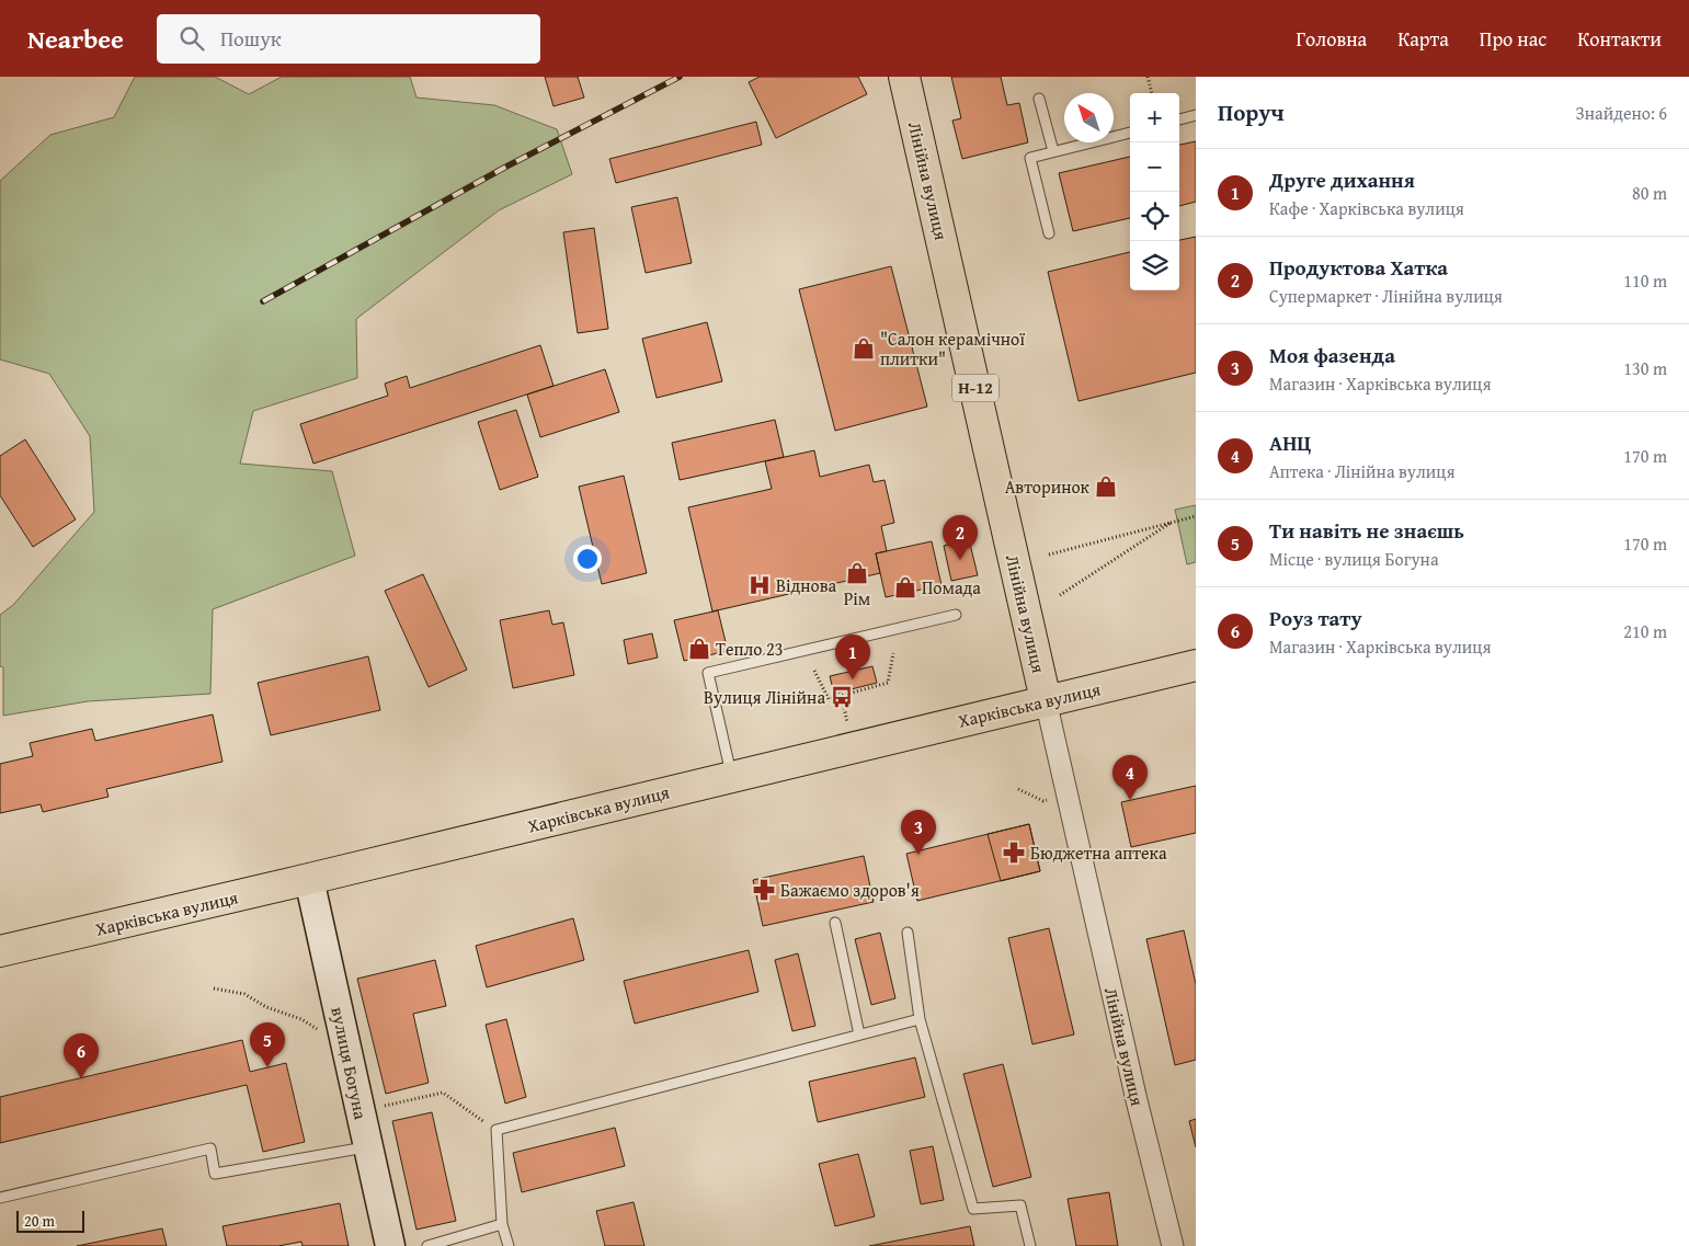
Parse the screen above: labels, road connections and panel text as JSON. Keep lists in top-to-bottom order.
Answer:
{
  "streets": {
    "main road": [
      "Лінійна вулиця",
      "Н-12",
      "Харківська вулиця",
      "вулиця Богуна"
    ]
  },
  "crossings": [
    ["Лінійна вулиця", "Харківська вулиця"],
    ["Харківська вулиця", "вулиця Богуна"]
  ],
  "places": {
    "shop": [
      "\"Салон керамічної плитки\"",
      "Авторинок",
      "Рім",
      "Помада",
      "Тепло 23"
    ],
    "hospital": ["Віднова"],
    "bus stop": ["Вулиця Лінійна"],
    "pharmacy": ["Бюджетна аптека", "Бажаємо здоров'я"]
  },
  "scale_bar": "20 m",
  "north": "top left",
  "page": {
    "header": "Nearbee",
    "search": "Пошук",
    "nav": [
      "Головна",
      "Карта",
      "Про нас",
      "Контакти"
    ],
    "heading": ["Поруч", "Знайдено: 6"],
    "map_buttons": ["+", "−"],
    "list": [
      {
        "mark": "1",
        "name": "Друге дихання",
        "note": "Кафе · Харківська вулиця",
        "value": "80 m"
      },
      {
        "mark": "2",
        "name": "Продуктова Хатка",
        "note": "Супермаркет · Лінійна вулиця",
        "value": "110 m"
      },
      {
        "mark": "3",
        "name": "Моя фазенда",
        "note": "Магазин · Харківська вулиця",
        "value": "130 m"
      },
      {
        "mark": "4",
        "name": "АНЦ",
        "note": "Аптека · Лінійна вулиця",
        "value": "170 m"
      },
      {
        "mark": "5",
        "name": "Ти навіть не знаєшь",
        "note": "Місце · вулиця Богуна",
        "value": "170 m"
      },
      {
        "mark": "6",
        "name": "Роуз тату",
        "note": "Магазин · Харківська вулиця",
        "value": "210 m"
      }
    ],
    "pins": [
      "2",
      "1",
      "4",
      "3",
      "5",
      "6"
    ],
    "scale": "20 m"
  }
}
